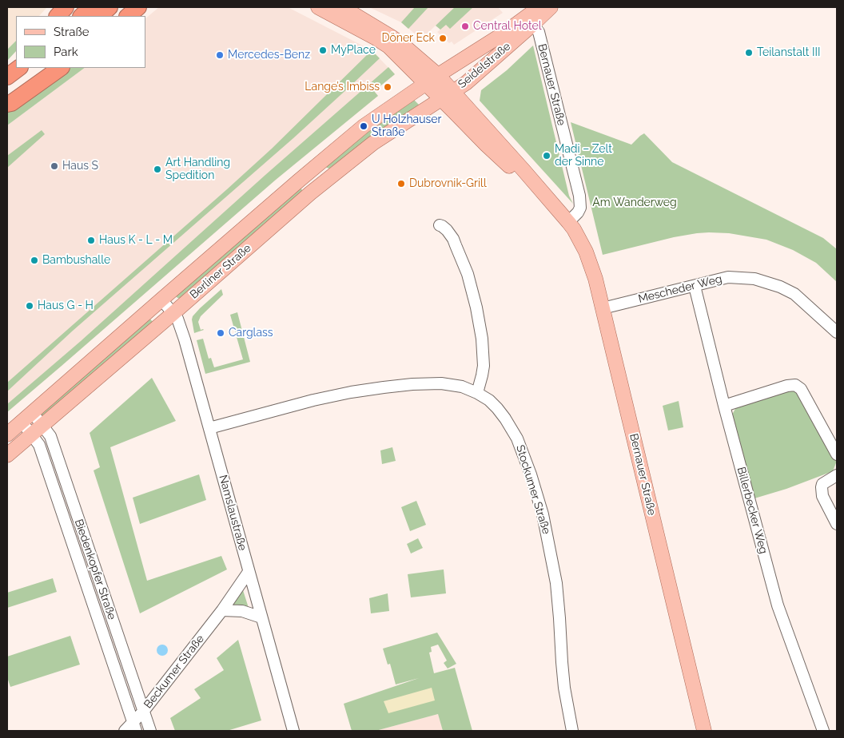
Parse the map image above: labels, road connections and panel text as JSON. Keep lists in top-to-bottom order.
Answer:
{
  "streets": {
    "main road": ["Seidelstraße", "Bernauer Straße", "Berliner Straße"],
    "street": [
      "Mescheder Weg",
      "Stockumer Straße",
      "Billerbecker Weg",
      "Namslaustraße",
      "Biedenkopfer Straße",
      "Beckumer Straße"
    ]
  },
  "crossings": [
    ["Seidelstraße", "Bernauer Straße"],
    ["Seidelstraße", "Berliner Straße"],
    ["Bernauer Straße", "Berliner Straße"],
    ["Bernauer Straße", "Mescheder Weg"],
    ["Berliner Straße", "Namslaustraße"],
    ["Berliner Straße", "Biedenkopfer Straße"],
    ["Mescheder Weg", "Billerbecker Weg"],
    ["Stockumer Straße", "Namslaustraße"],
    ["Namslaustraße", "Beckumer Straße"],
    ["Biedenkopfer Straße", "Beckumer Straße"]
  ],
  "parks": ["Am Wanderweg"],
  "places": [
    "Central Hotel",
    "Döner Eck",
    "MyPlace",
    "Teilanstalt III",
    "Mercedes-Benz",
    "Lange’s Imbiss",
    "U Holzhauser Straße",
    "Madi – Zelt der Sinne",
    "Haus S",
    "Art Handling Spedition",
    "Dubrovnik-Grill",
    "Haus K - L - M",
    "Bambushalle",
    "Haus G - H",
    "Carglass"
  ],
  "legend": ["Straße", "Park"]
}
